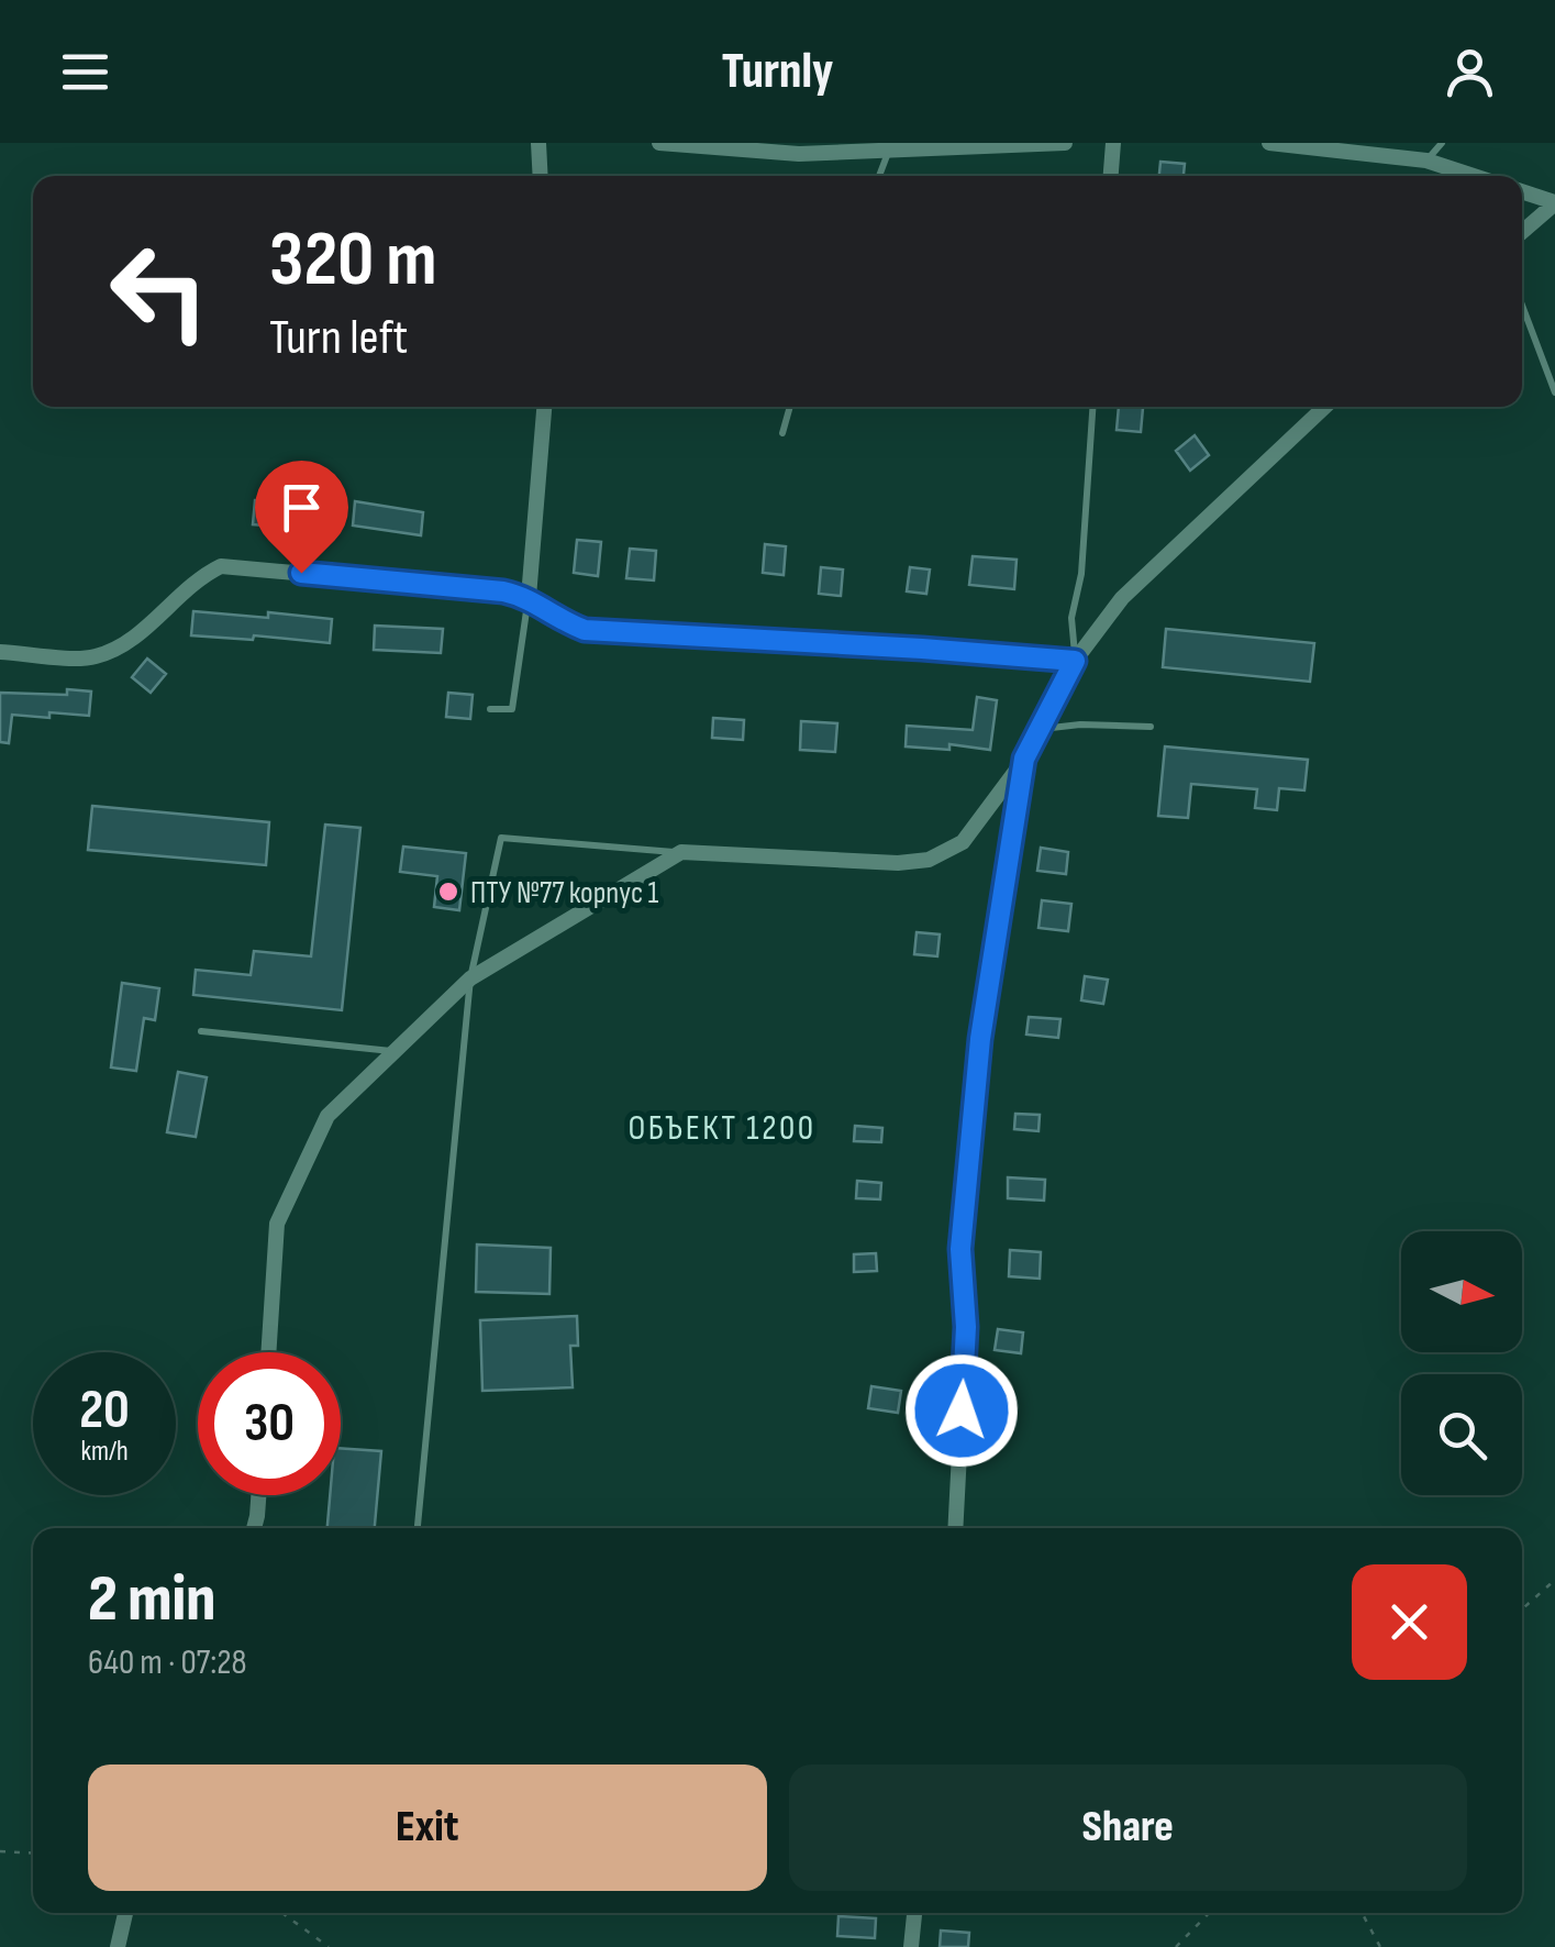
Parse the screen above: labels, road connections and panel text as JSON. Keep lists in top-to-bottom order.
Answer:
{
  "districts": ["ОБЪЕКТ 1200"],
  "places": ["ПТУ №77 корпус 1"],
  "north": "right",
  "page": {
    "header": "Turnly",
    "turn": ["320 m", "Turn left"],
    "speed": "20 km/h",
    "limit": "30",
    "heading": ["2 min", "640 m · 07:28"],
    "buttons": ["Exit", "Share"]
  }
}
